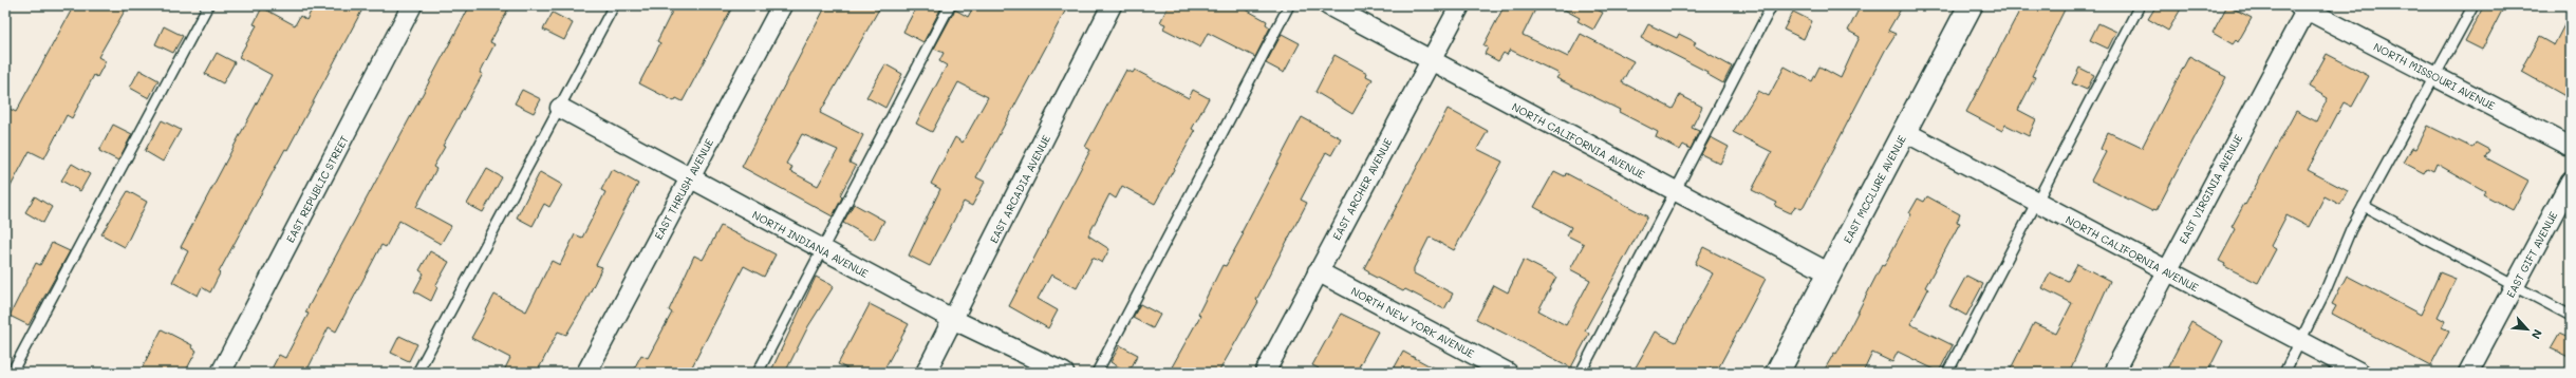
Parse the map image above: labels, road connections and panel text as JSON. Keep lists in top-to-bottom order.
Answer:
{
  "streets": {
    "street": [
      "NORTH MISSOURI AVENUE",
      "NORTH CALIFORNIA AVENUE",
      "EAST REPUBLIC STREET",
      "EAST THRUSH AVENUE",
      "EAST ARCADIA AVENUE",
      "EAST ARCHER AVENUE",
      "EAST MCCLURE AVENUE",
      "EAST VIRGINIA AVENUE",
      "NORTH INDIANA AVENUE",
      "EAST GIFT AVENUE",
      "NORTH NEW YORK AVENUE"
    ]
  },
  "crossings": [
    ["NORTH MISSOURI AVENUE", "EAST VIRGINIA AVENUE"],
    ["NORTH CALIFORNIA AVENUE", "EAST ARCHER AVENUE"],
    ["NORTH CALIFORNIA AVENUE", "EAST MCCLURE AVENUE"],
    ["NORTH CALIFORNIA AVENUE", "EAST VIRGINIA AVENUE"],
    ["EAST THRUSH AVENUE", "NORTH INDIANA AVENUE"],
    ["EAST ARCADIA AVENUE", "NORTH INDIANA AVENUE"],
    ["EAST ARCHER AVENUE", "NORTH NEW YORK AVENUE"]
  ],
  "north": "bottom right"
}
